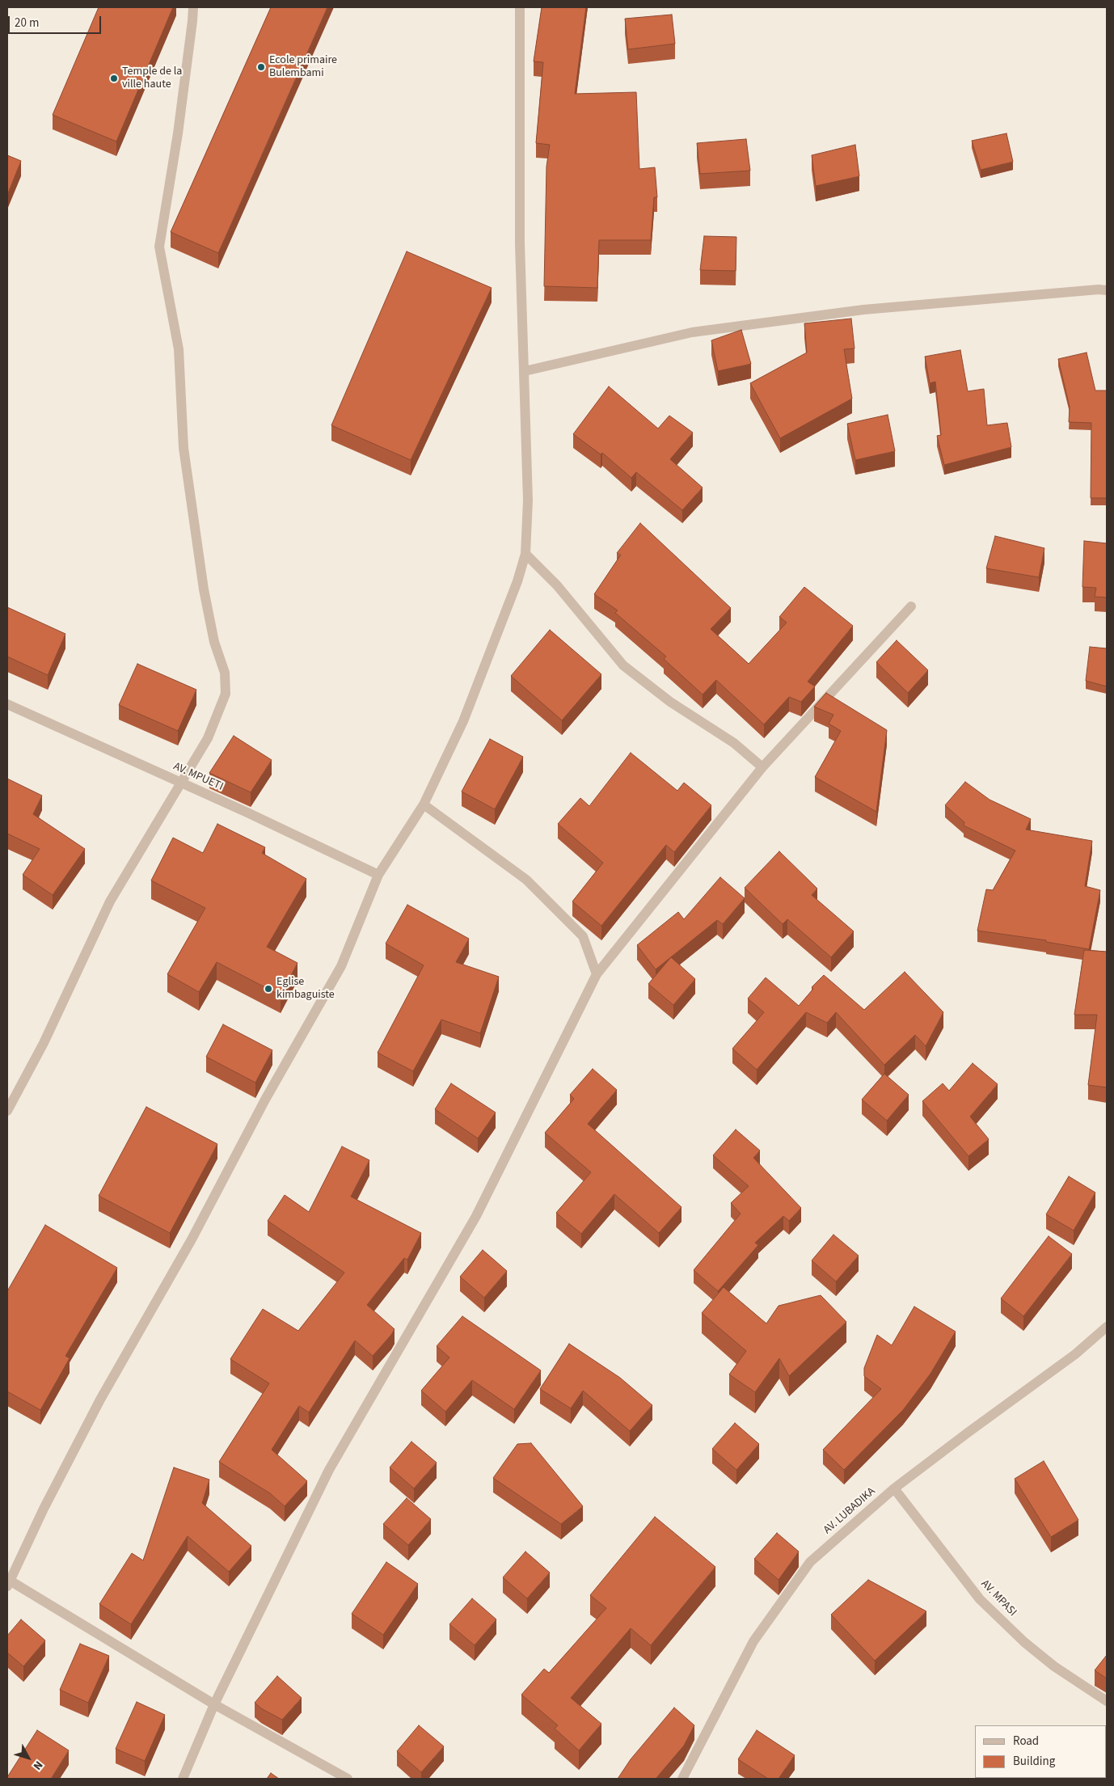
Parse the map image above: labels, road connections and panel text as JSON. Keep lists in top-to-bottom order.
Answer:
{
  "streets": {
    "street": ["AV. MPUETI", "AV. LUBADIKA", "AV. MPASI"]
  },
  "crossings": [
    ["AV. LUBADIKA", "AV. MPASI"]
  ],
  "places": ["Ecole primaire Bulembami", "Temple de la ville haute", "Eglise kimbaguiste"],
  "legend": ["Road", "Building"],
  "scale_bar": "20 m",
  "north": "bottom right"
}
